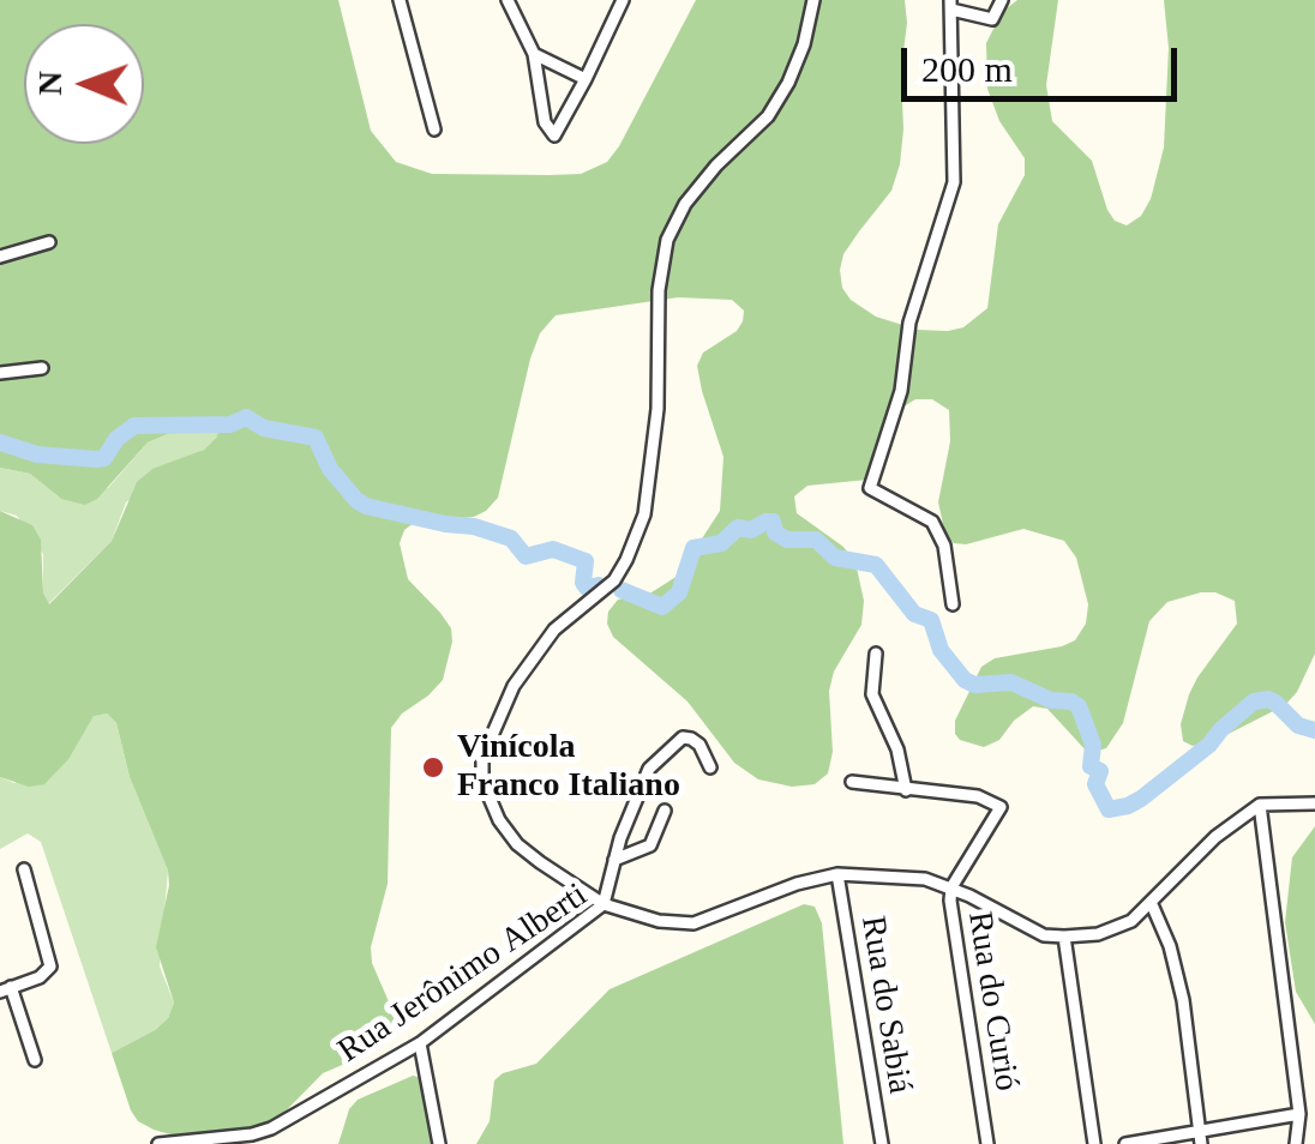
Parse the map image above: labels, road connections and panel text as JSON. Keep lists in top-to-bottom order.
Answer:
{
  "streets": {
    "street": ["Rua Jerônimo Alberti", "Rua do Curió", "Rua do Sabiá"]
  },
  "crossings": [
    ["Rua Jerônimo Alberti", "Rua do Curió"],
    ["Rua Jerônimo Alberti", "Rua do Sabiá"]
  ],
  "places": ["Vinícola Franco Italiano"],
  "scale_bar": "200 m",
  "north": "left"
}
